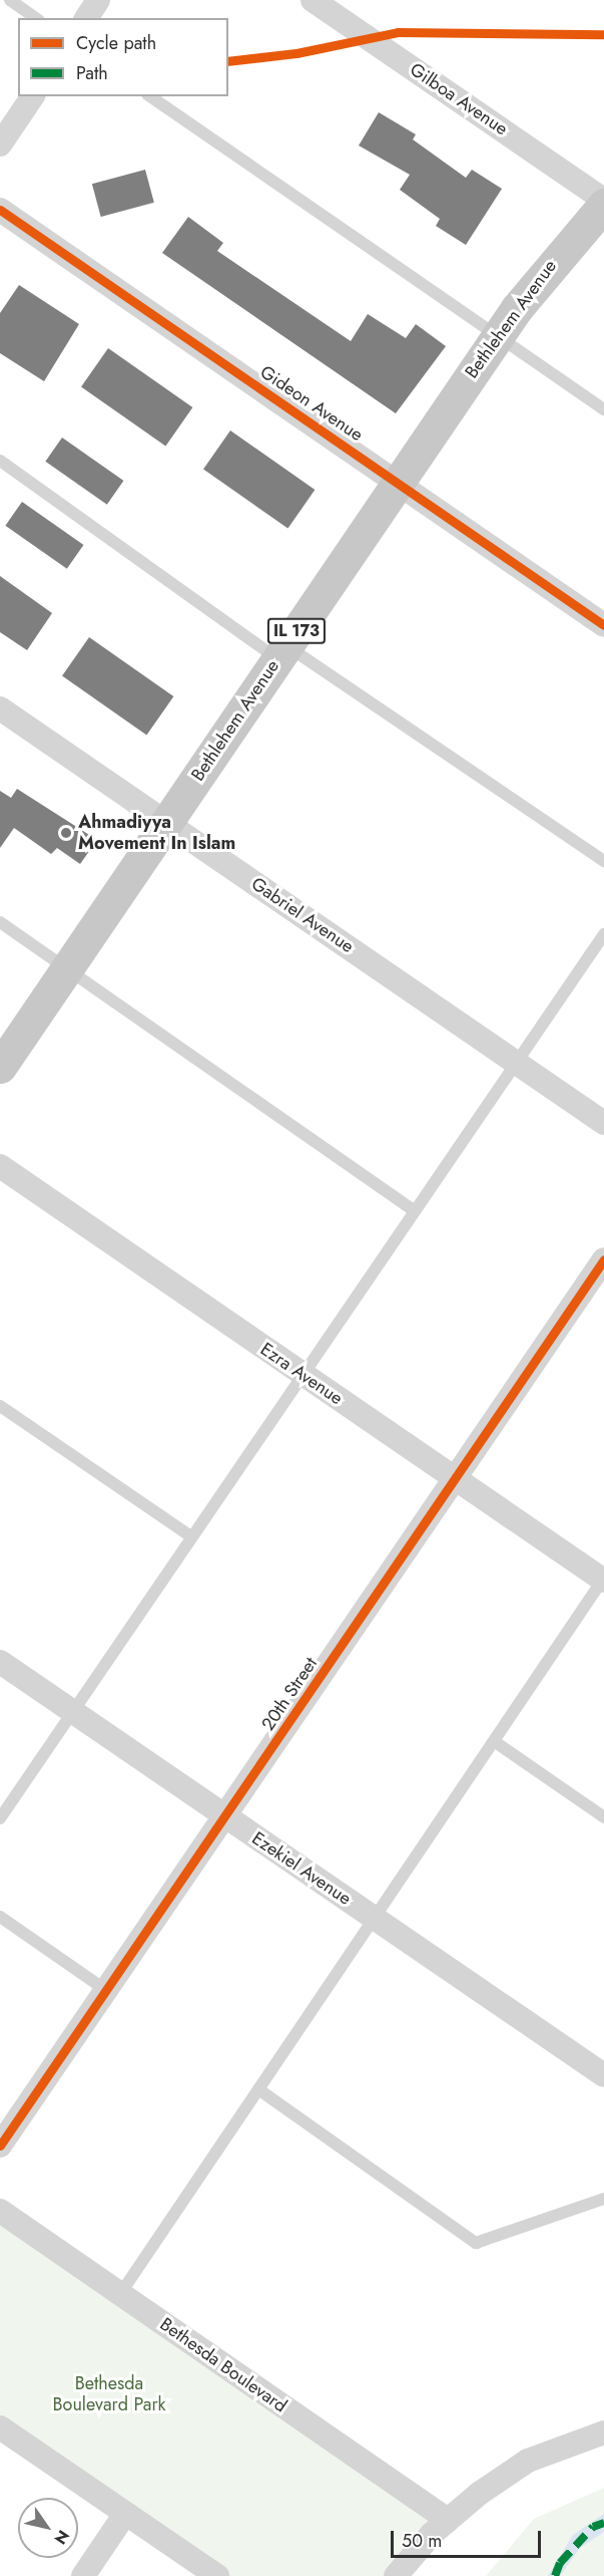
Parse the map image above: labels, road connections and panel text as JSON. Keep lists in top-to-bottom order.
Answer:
{
  "streets": {
    "main road": ["Bethlehem Avenue", "IL 173"],
    "street": [
      "Gilboa Avenue",
      "Gideon Avenue",
      "Gabriel Avenue",
      "Ezra Avenue",
      "20th Street",
      "Ezekiel Avenue",
      "Bethesda Boulevard"
    ]
  },
  "crossings": [
    ["Bethlehem Avenue", "Gideon Avenue"],
    ["Bethlehem Avenue", "Gabriel Avenue"],
    ["Ezra Avenue", "20th Street"],
    ["20th Street", "Ezekiel Avenue"]
  ],
  "parks": ["Bethesda Boulevard Park"],
  "places": ["Ahmadiyya Movement In Islam"],
  "legend": ["Cycle path", "Path"],
  "scale_bar": "50 m",
  "north": "bottom right"
}
